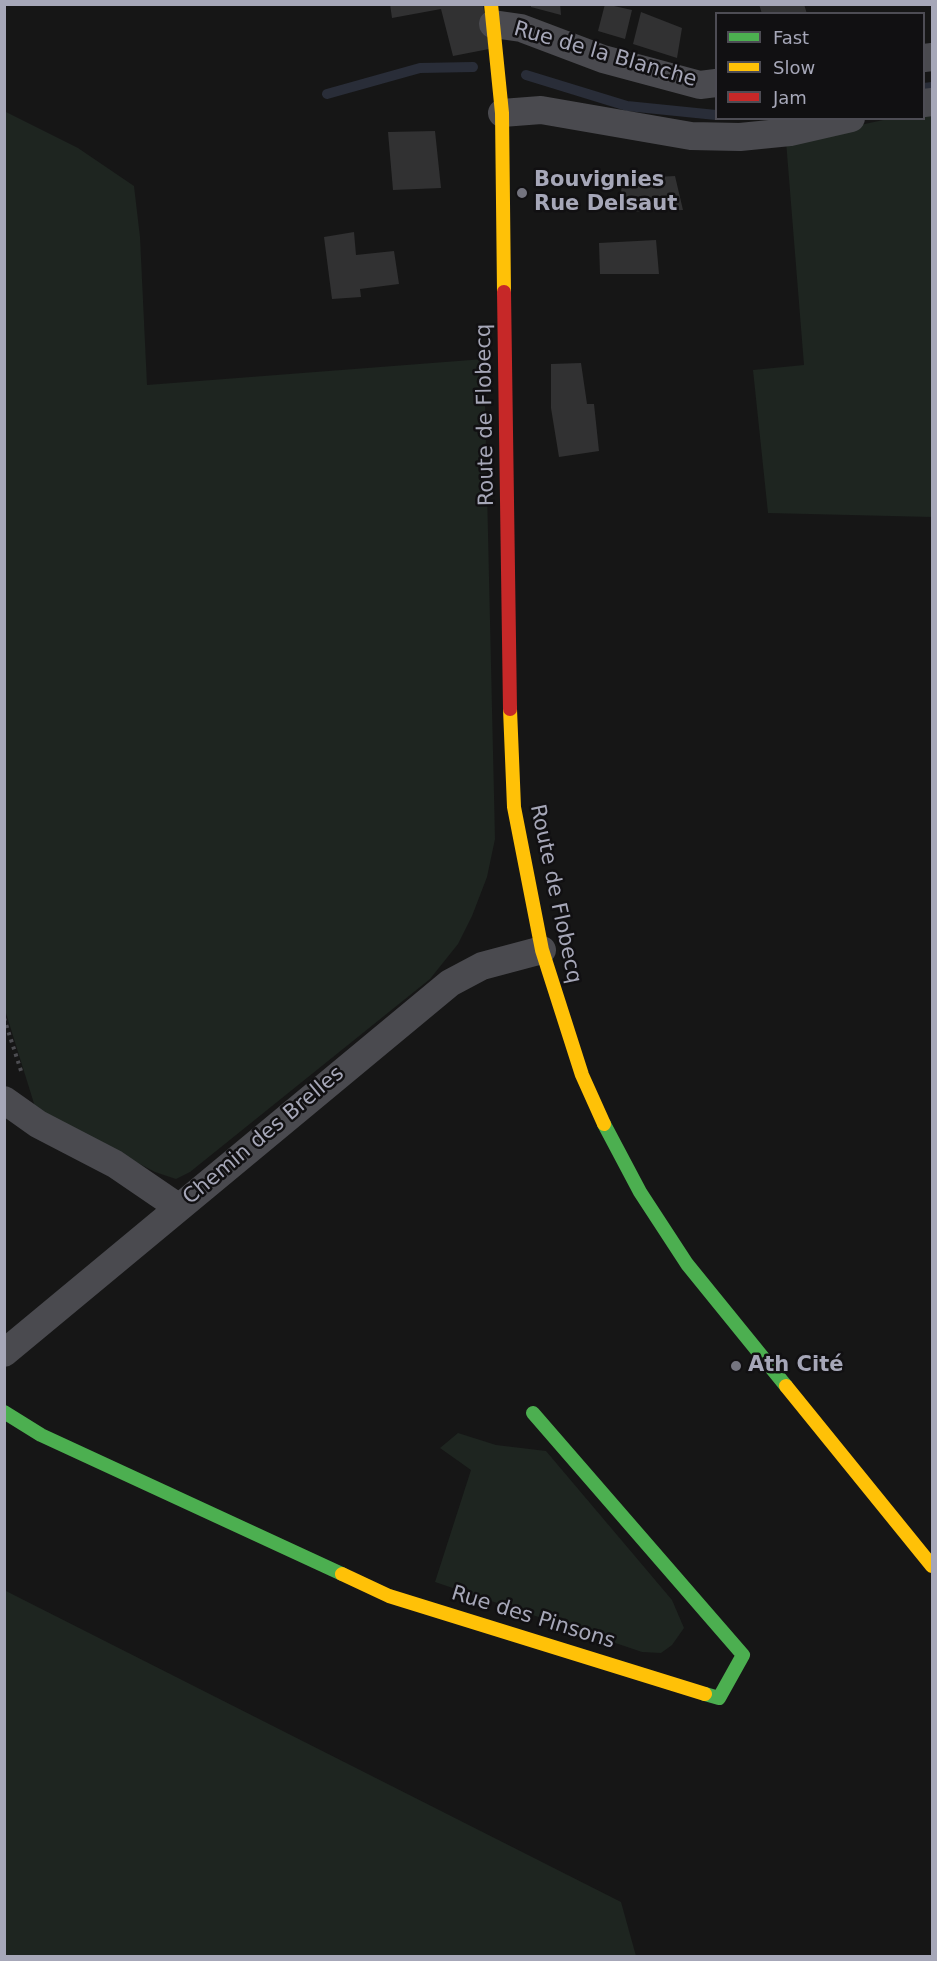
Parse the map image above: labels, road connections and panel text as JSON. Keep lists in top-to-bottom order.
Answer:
{
  "streets": {
    "street": [
      "Rue de la Blanche",
      "Route de Flobecq",
      "Chemin des Brelles",
      "Rue des Pinsons"
    ]
  },
  "crossings": [
    ["Rue de la Blanche", "Route de Flobecq"],
    ["Route de Flobecq", "Chemin des Brelles"]
  ],
  "places": ["Bouvignies Rue Delsaut", "Ath Cité"],
  "legend": ["Fast", "Slow", "Jam"]
}
